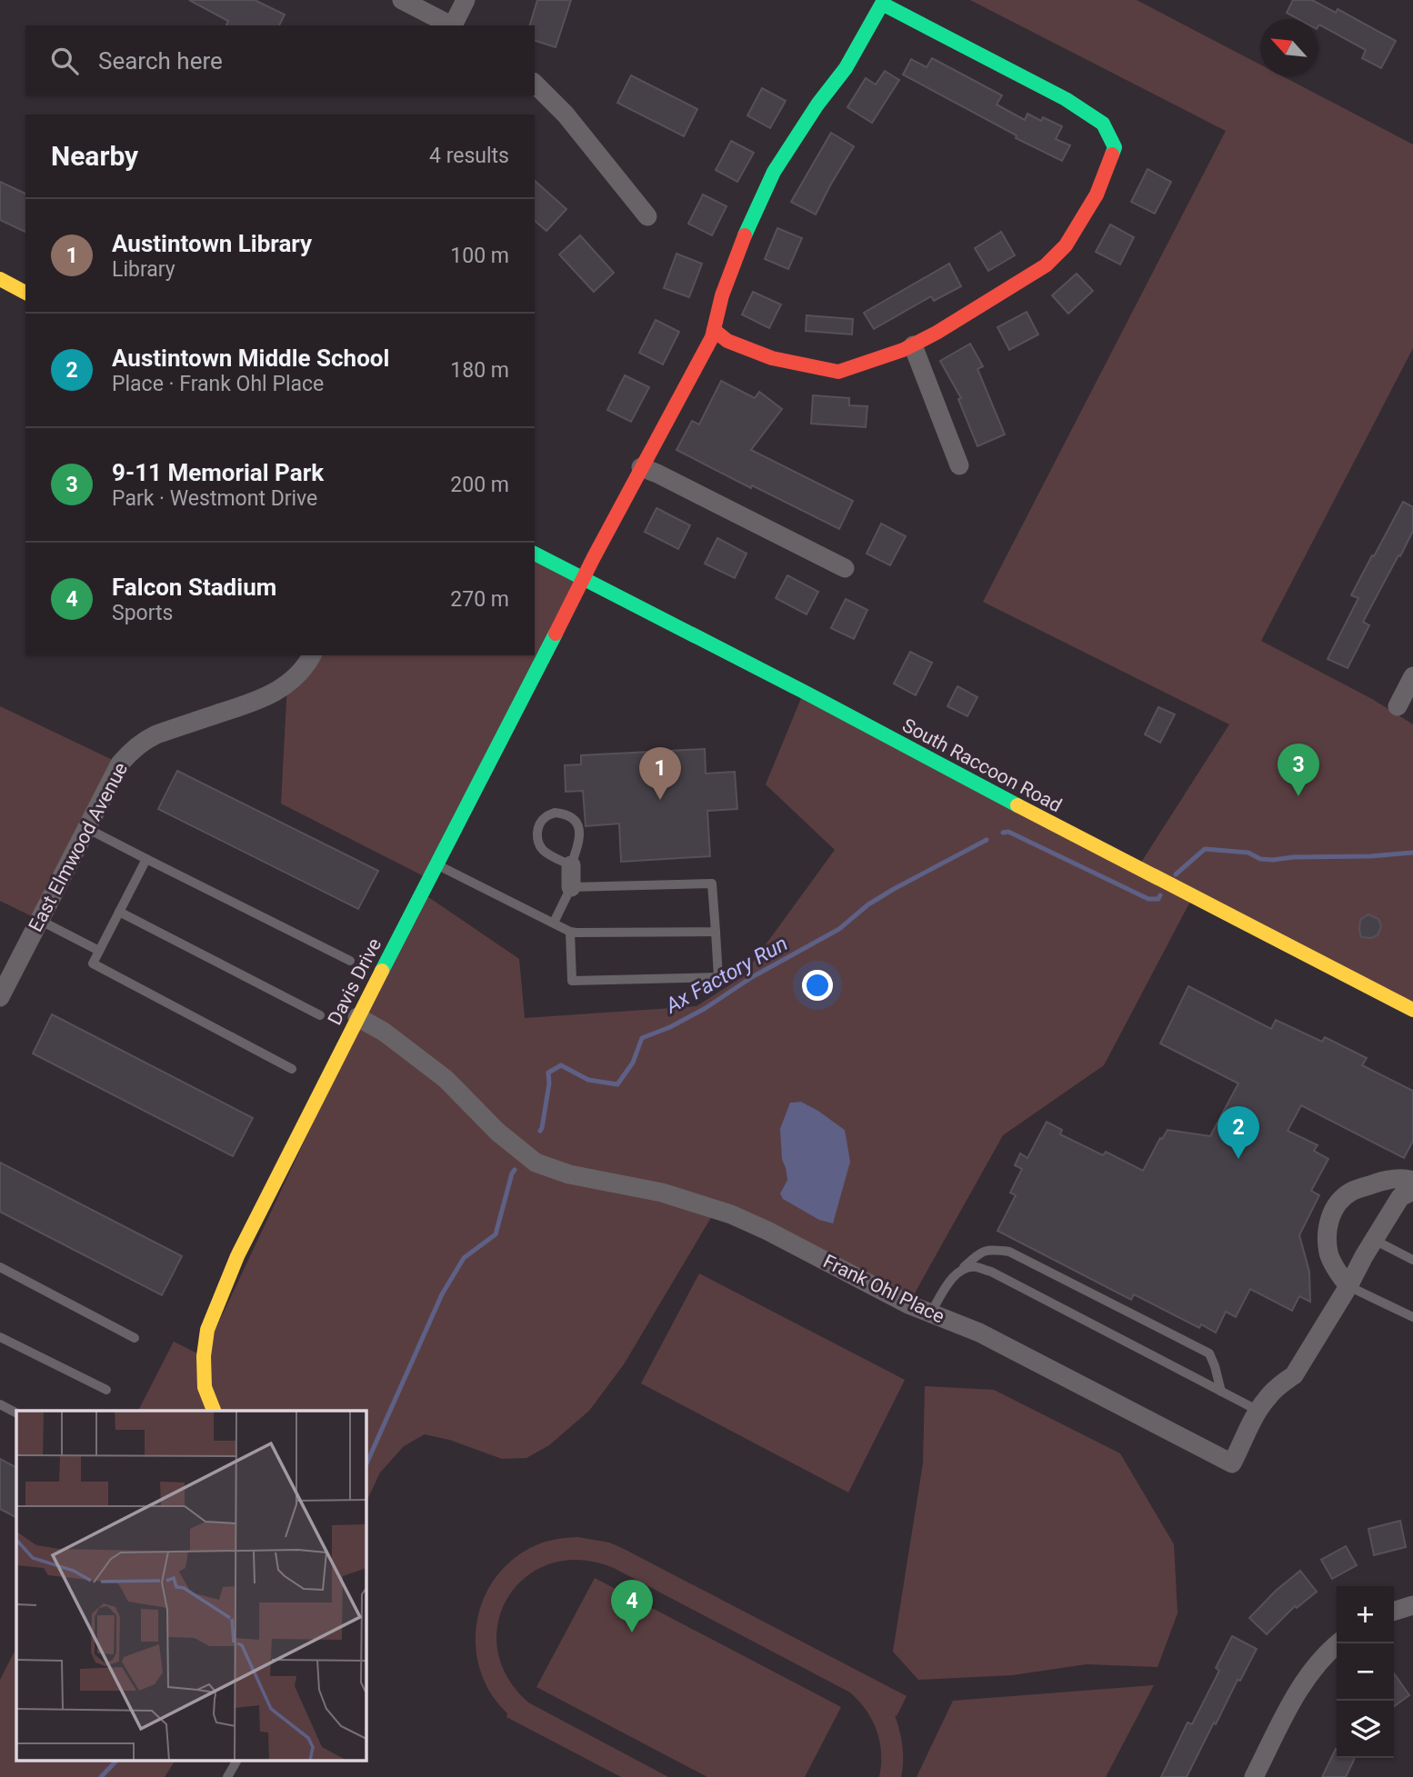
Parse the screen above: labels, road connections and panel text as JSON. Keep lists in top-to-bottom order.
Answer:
{
  "streets": {
    "street": [
      "South Raccoon Road",
      "East Elmwood Avenue",
      "Davis Drive",
      "Frank Ohl Place"
    ]
  },
  "crossings": [
    ["South Raccoon Road", "Davis Drive"],
    ["Davis Drive", "Frank Ohl Place"]
  ],
  "water": ["Ax Factory Run"],
  "north": "top left",
  "page": {
    "search": "Search here",
    "heading": ["Nearby", "4 results"],
    "list": [
      {
        "mark": "1",
        "name": "Austintown Library",
        "note": "Library",
        "value": "100 m"
      },
      {
        "mark": "2",
        "name": "Austintown Middle School",
        "note": "Place · Frank Ohl Place",
        "value": "180 m"
      },
      {
        "mark": "3",
        "name": "9-11 Memorial Park",
        "note": "Park · Westmont Drive",
        "value": "200 m"
      },
      {
        "mark": "4",
        "name": "Falcon Stadium",
        "note": "Sports",
        "value": "270 m"
      }
    ],
    "pins": [
      "3",
      "1",
      "2",
      "4"
    ],
    "map_buttons": ["+", "−"]
  }
}
